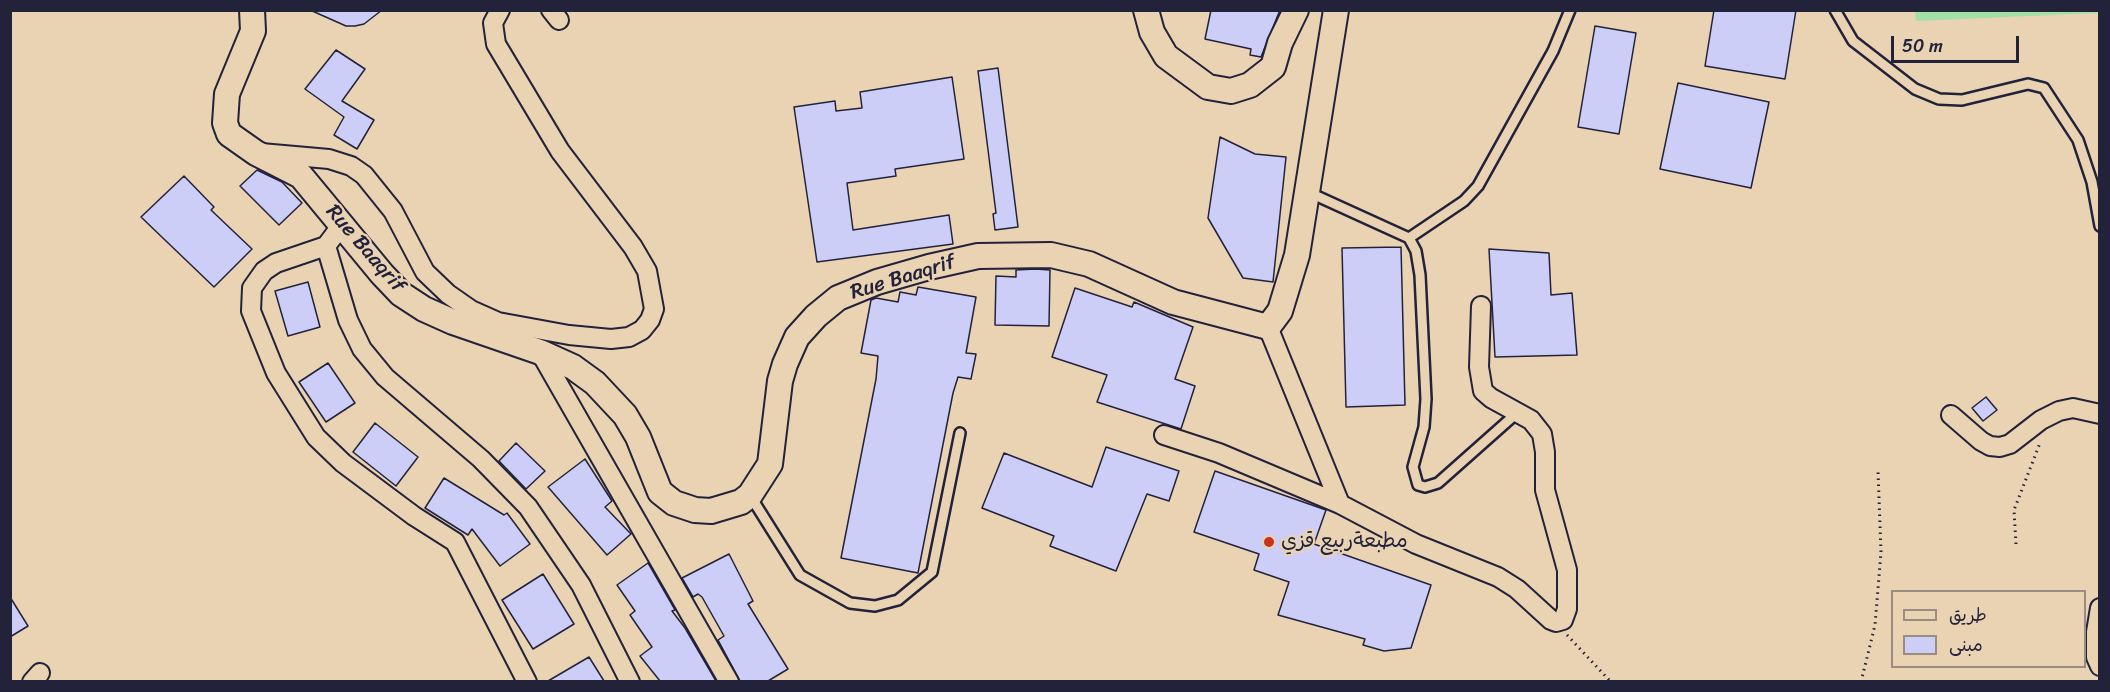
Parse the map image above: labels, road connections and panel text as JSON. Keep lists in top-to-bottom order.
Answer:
{
  "streets": {
    "street": ["Rue Baaqrif"]
  },
  "places": ["مطبعةربيع قزي"],
  "legend": ["طريق", "مبنى"],
  "scale_bar": "50 m"
}
